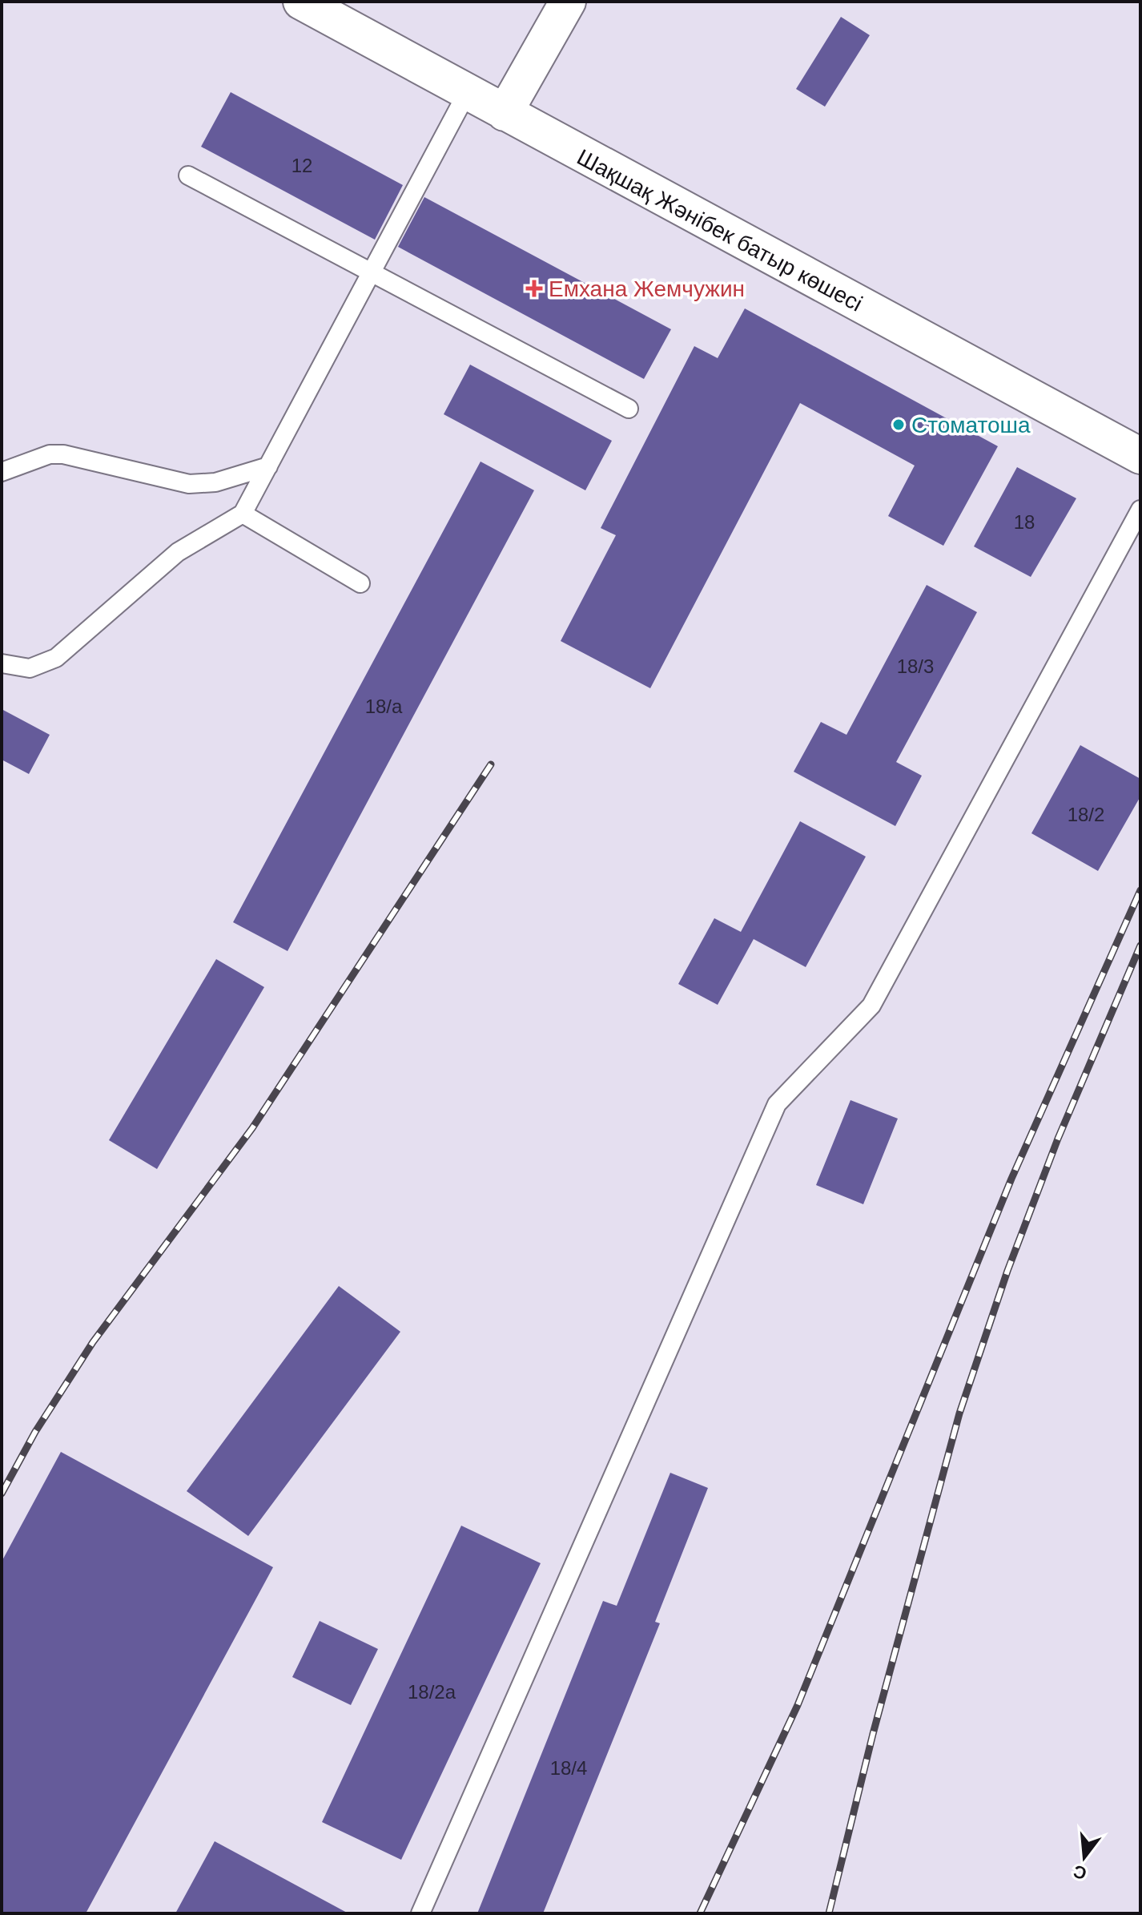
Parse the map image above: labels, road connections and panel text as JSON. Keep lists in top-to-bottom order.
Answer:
{
  "streets": {
    "street": ["Шақшақ Жәнібек батыр көшесі"]
  },
  "places": {
    "health": ["Емхана Жемчужин"],
    "other": ["Стоматоша"]
  },
  "house_numbers": [
    "12",
    "18",
    "18/3",
    "18/а",
    "18/2",
    "18/2а",
    "18/4"
  ],
  "north": "bottom"
}
